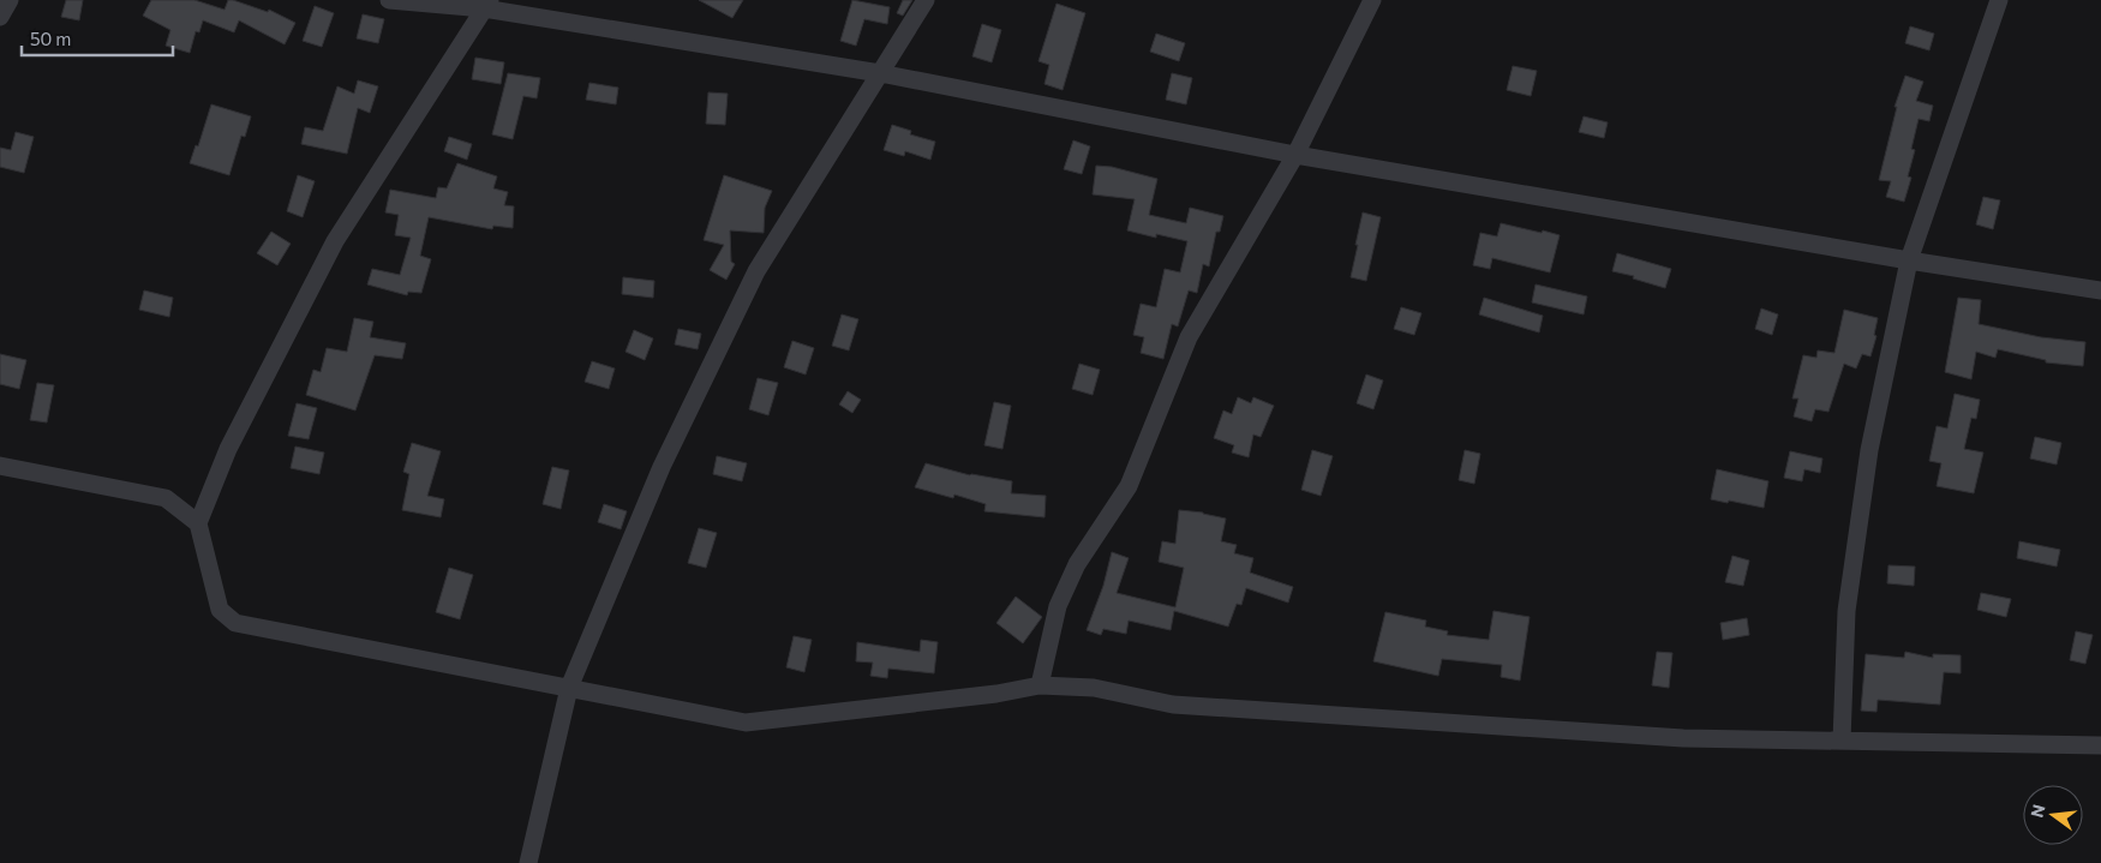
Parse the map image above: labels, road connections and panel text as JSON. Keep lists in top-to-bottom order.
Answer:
{
  "scale_bar": "50 m",
  "north": "left"
}
